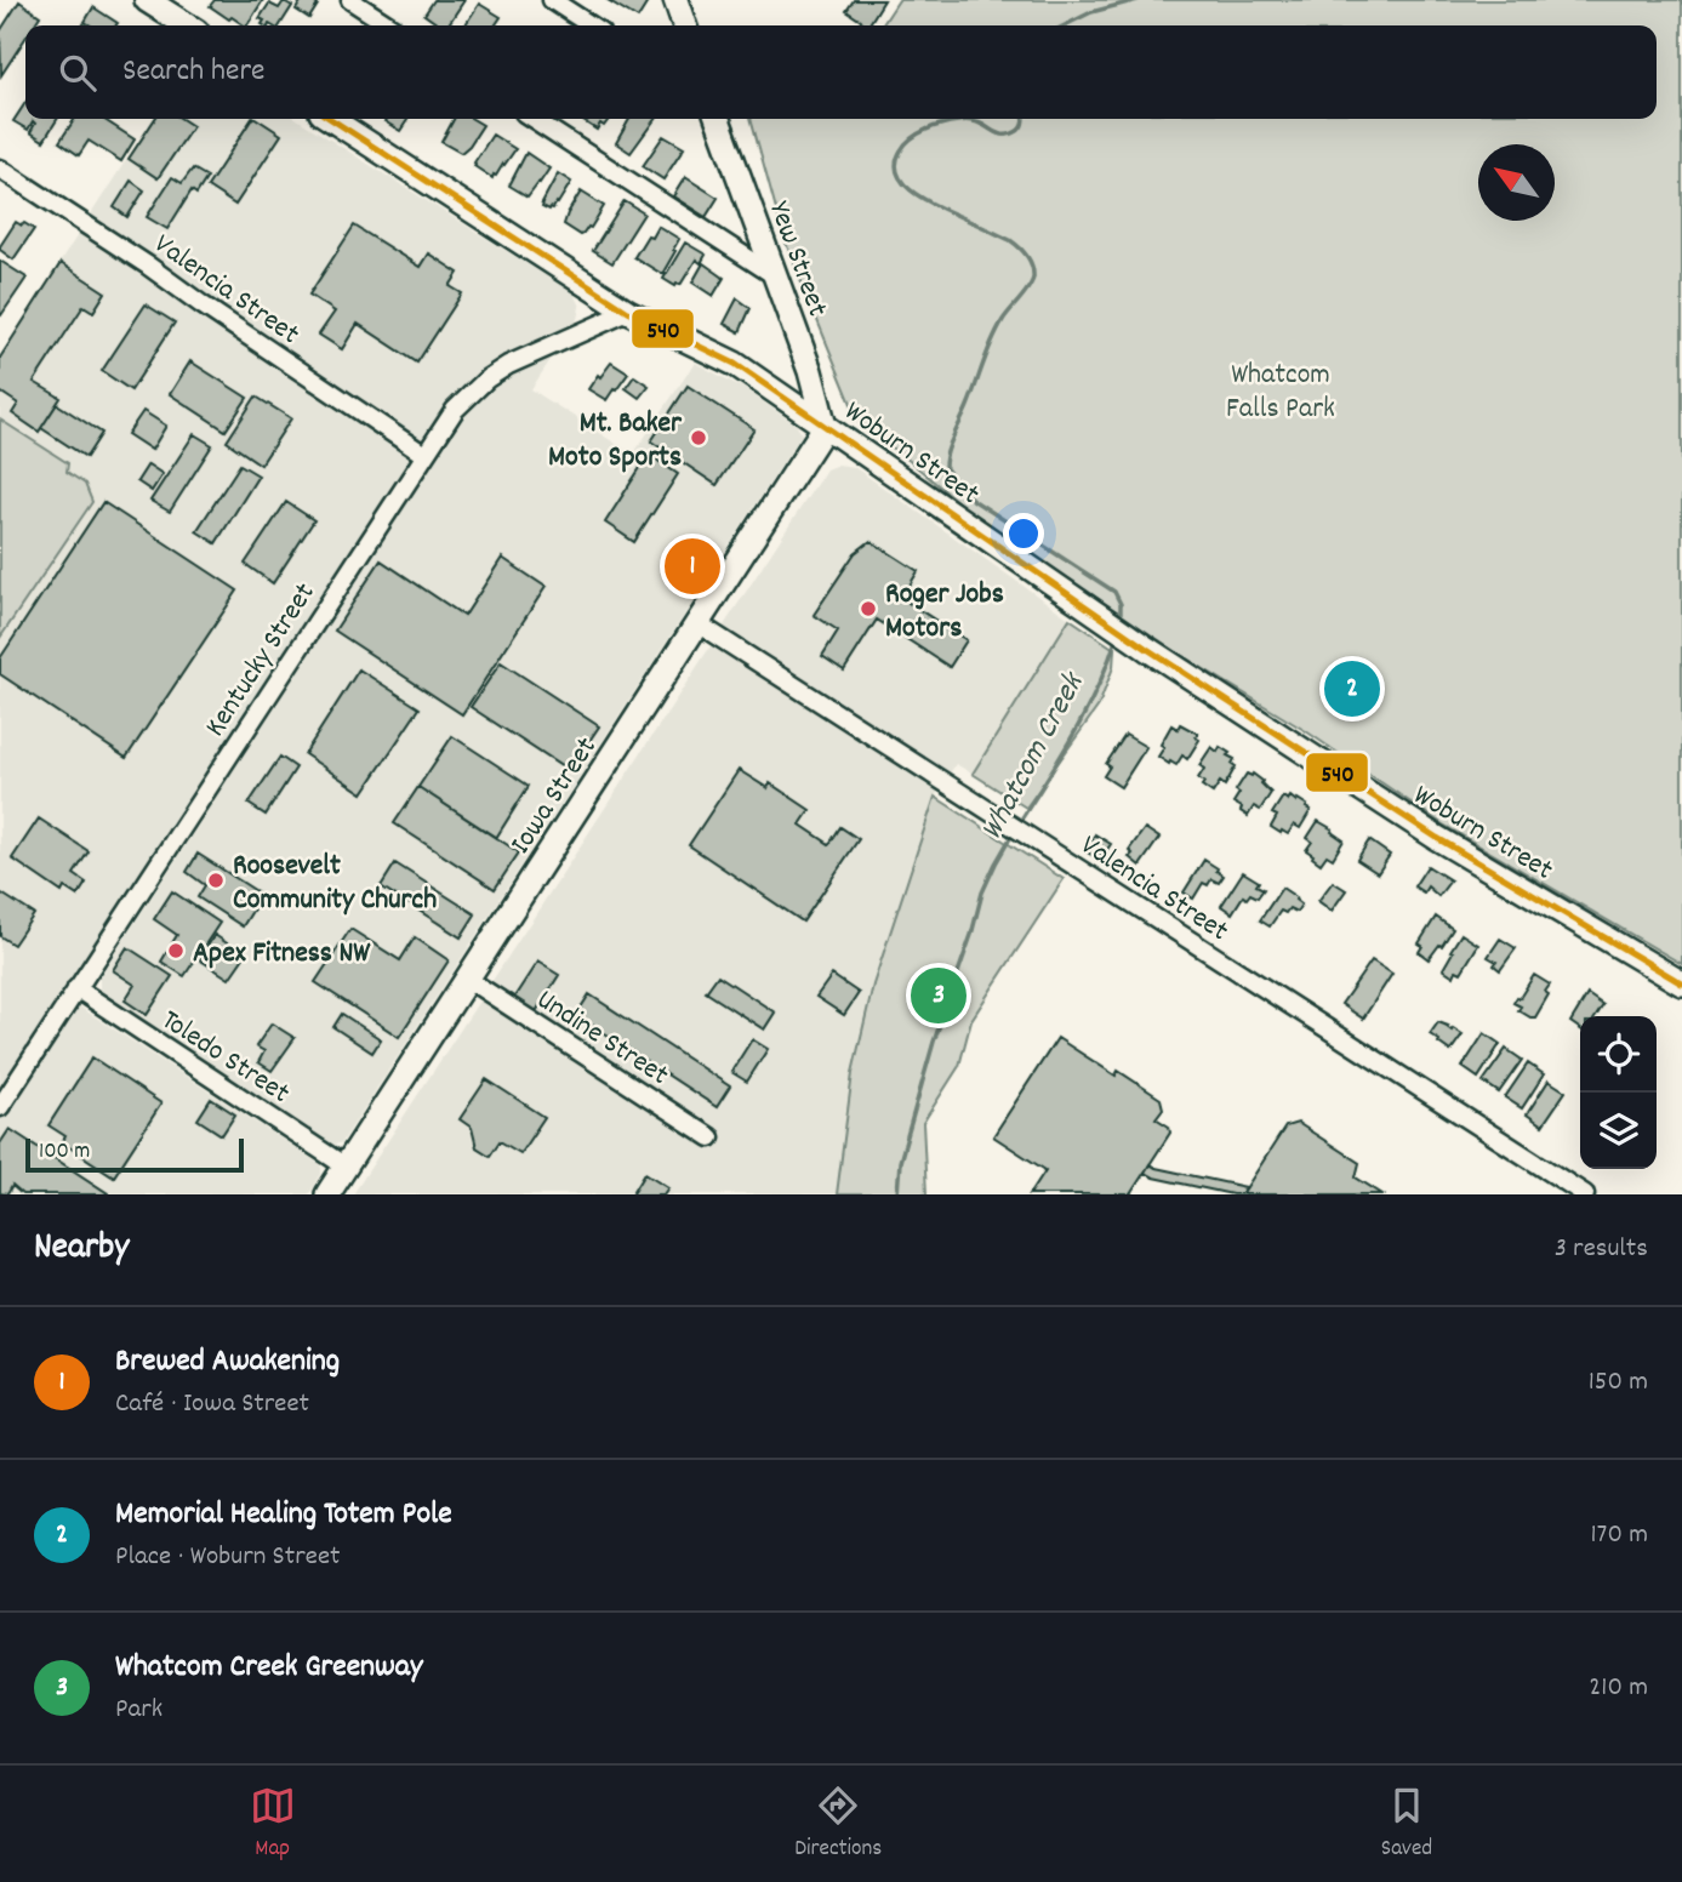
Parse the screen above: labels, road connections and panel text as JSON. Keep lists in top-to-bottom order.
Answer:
{
  "streets": {
    "main road": ["Yew Street", "Woburn Street", "Iowa Street"],
    "street": [
      "Valencia Street",
      "Kentucky Street",
      "Undine Street",
      "Toledo Street"
    ]
  },
  "crossings": [
    ["Yew Street", "Woburn Street"],
    ["Yew Street", "Iowa Street"],
    ["Valencia Street", "Kentucky Street"],
    ["Valencia Street", "Iowa Street"],
    ["Woburn Street", "Kentucky Street"],
    ["Woburn Street", "Iowa Street"],
    ["Kentucky Street", "Toledo Street"],
    ["Iowa Street", "Undine Street"],
    ["Iowa Street", "Toledo Street"]
  ],
  "water": ["Whatcom Creek"],
  "parks": ["Whatcom Falls Park"],
  "places": [
    "Mt. Baker Moto Sports",
    "Roger Jobs Motors",
    "Roosevelt Community Church",
    "Apex Fitness NW"
  ],
  "lines": ["transit line 540"],
  "scale_bar": "100 m",
  "north": "top left",
  "page": {
    "search": "Search here",
    "pins": ["1", "2", "3"],
    "scale": "100 m",
    "heading": ["Nearby", "3 results"],
    "list": [
      {
        "mark": "1",
        "name": "Brewed Awakening",
        "note": "Café · Iowa Street",
        "value": "150 m"
      },
      {
        "mark": "2",
        "name": "Memorial Healing Totem Pole",
        "note": "Place · Woburn Street",
        "value": "170 m"
      },
      {
        "mark": "3",
        "name": "Whatcom Creek Greenway",
        "note": "Park",
        "value": "210 m"
      }
    ],
    "nav": ["Map", "Directions", "Saved"]
  }
}
